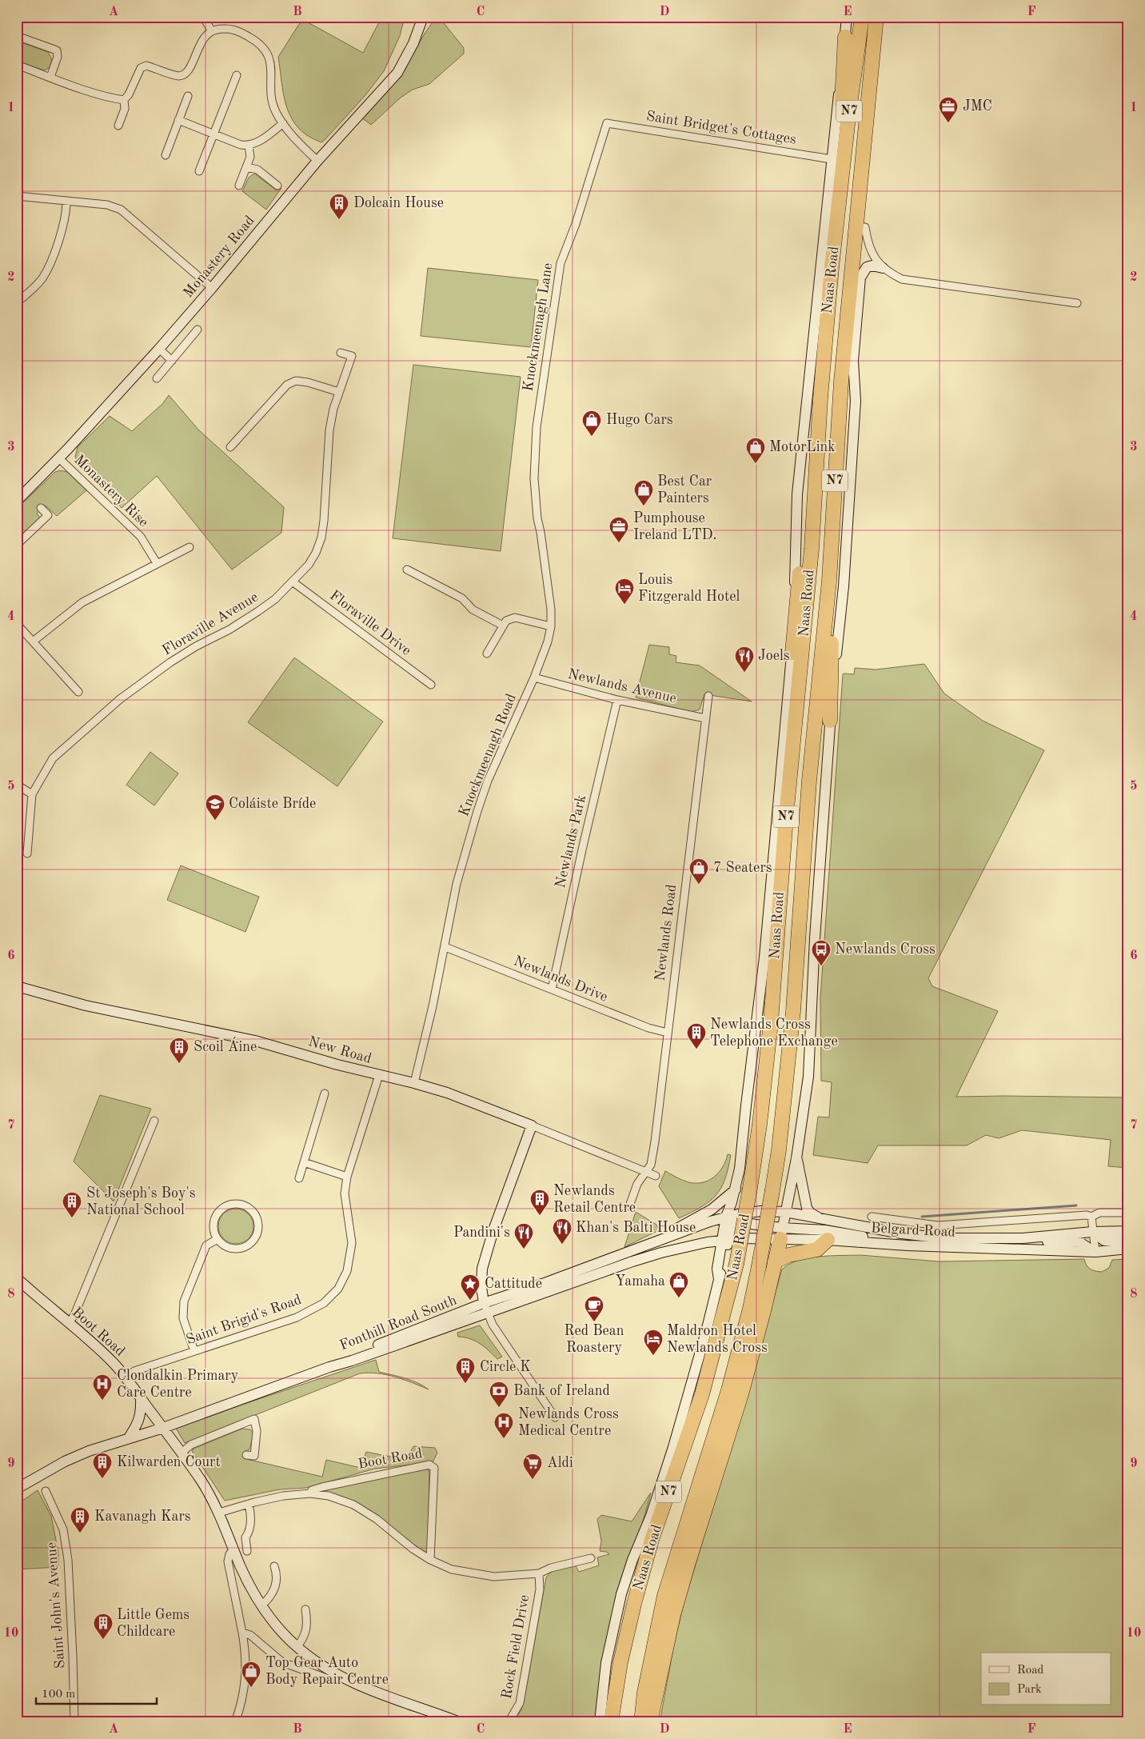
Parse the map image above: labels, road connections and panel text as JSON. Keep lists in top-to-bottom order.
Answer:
{
  "streets": {
    "highway": ["N7", "Naas Road"],
    "main road": [
      "Monastery Road",
      "New Road",
      "Belgard Road",
      "Fonthill Road South",
      "Boot Road"
    ],
    "street": [
      "Saint Bridget's Cottages",
      "Knockmeenagh Lane",
      "Monastery Rise",
      "Floraville Drive",
      "Floraville Avenue",
      "Newlands Avenue",
      "Knockmeenagh Road",
      "Newlands Park",
      "Newlands Road",
      "Newlands Drive",
      "Saint Brigid's Road",
      "Saint John's Avenue",
      "Rock Field Drive"
    ]
  },
  "crossings": [
    ["N7", "Naas Road"],
    ["Saint Bridget's Cottages", "Naas Road"],
    ["Saint Bridget's Cottages", "Knockmeenagh Lane"],
    ["Monastery Road", "Monastery Rise"],
    ["Naas Road", "Belgard Road"],
    ["Naas Road", "Fonthill Road South"],
    ["Knockmeenagh Lane", "Knockmeenagh Road"],
    ["Floraville Drive", "Floraville Avenue"],
    ["Newlands Avenue", "Knockmeenagh Road"],
    ["Newlands Avenue", "Newlands Park"],
    ["Newlands Avenue", "Newlands Road"],
    ["Knockmeenagh Road", "Newlands Drive"],
    ["Knockmeenagh Road", "New Road"],
    ["Newlands Park", "Newlands Drive"],
    ["Newlands Road", "Newlands Drive"],
    ["Newlands Road", "New Road"],
    ["New Road", "Saint Brigid's Road"],
    ["Belgard Road", "Fonthill Road South"],
    ["Saint Brigid's Road", "Boot Road"],
    ["Fonthill Road South", "Boot Road"],
    ["Boot Road", "Rock Field Drive"]
  ],
  "places": {
    "office": ["JMC", "Pumphouse Ireland LTD."],
    "building": [
      "Dolcain House",
      "Newlands Cross Telephone Exchange",
      "Scoil Áine",
      "Newlands Retail Centre",
      "St Joseph's Boy's National School",
      "Circle K",
      "Kilwarden Court",
      "Kavanagh Kars",
      "Little Gems Childcare"
    ],
    "shop": [
      "Hugo Cars",
      "MotorLink",
      "Best Car Painters",
      "7 Seaters",
      "Yamaha",
      "Top Gear Auto Body Repair Centre"
    ],
    "hotel": ["Louis Fitzgerald Hotel", "Maldron Hotel Newlands Cross"],
    "restaurant": ["Joels", "Khan's Balti House", "Pandini's"],
    "school or university": ["Coláiste Bríde"],
    "bus stop": ["Newlands Cross"],
    "place": ["Cattitude"],
    "cafe": ["Red Bean Roastery"],
    "hospital": ["Clondalkin Primary Care Centre", "Newlands Cross Medical Centre"],
    "bank": ["Bank of Ireland"],
    "supermarket": ["Aldi"]
  },
  "legend": ["Road", "Park"],
  "scale_bar": "100 m",
  "grid": {
    "columns": [
      "A",
      "B",
      "C",
      "D",
      "E",
      "F"
    ],
    "rows": [
      "1",
      "2",
      "3",
      "4",
      "5",
      "6",
      "7",
      "8",
      "9",
      "10"
    ]
  }
}
